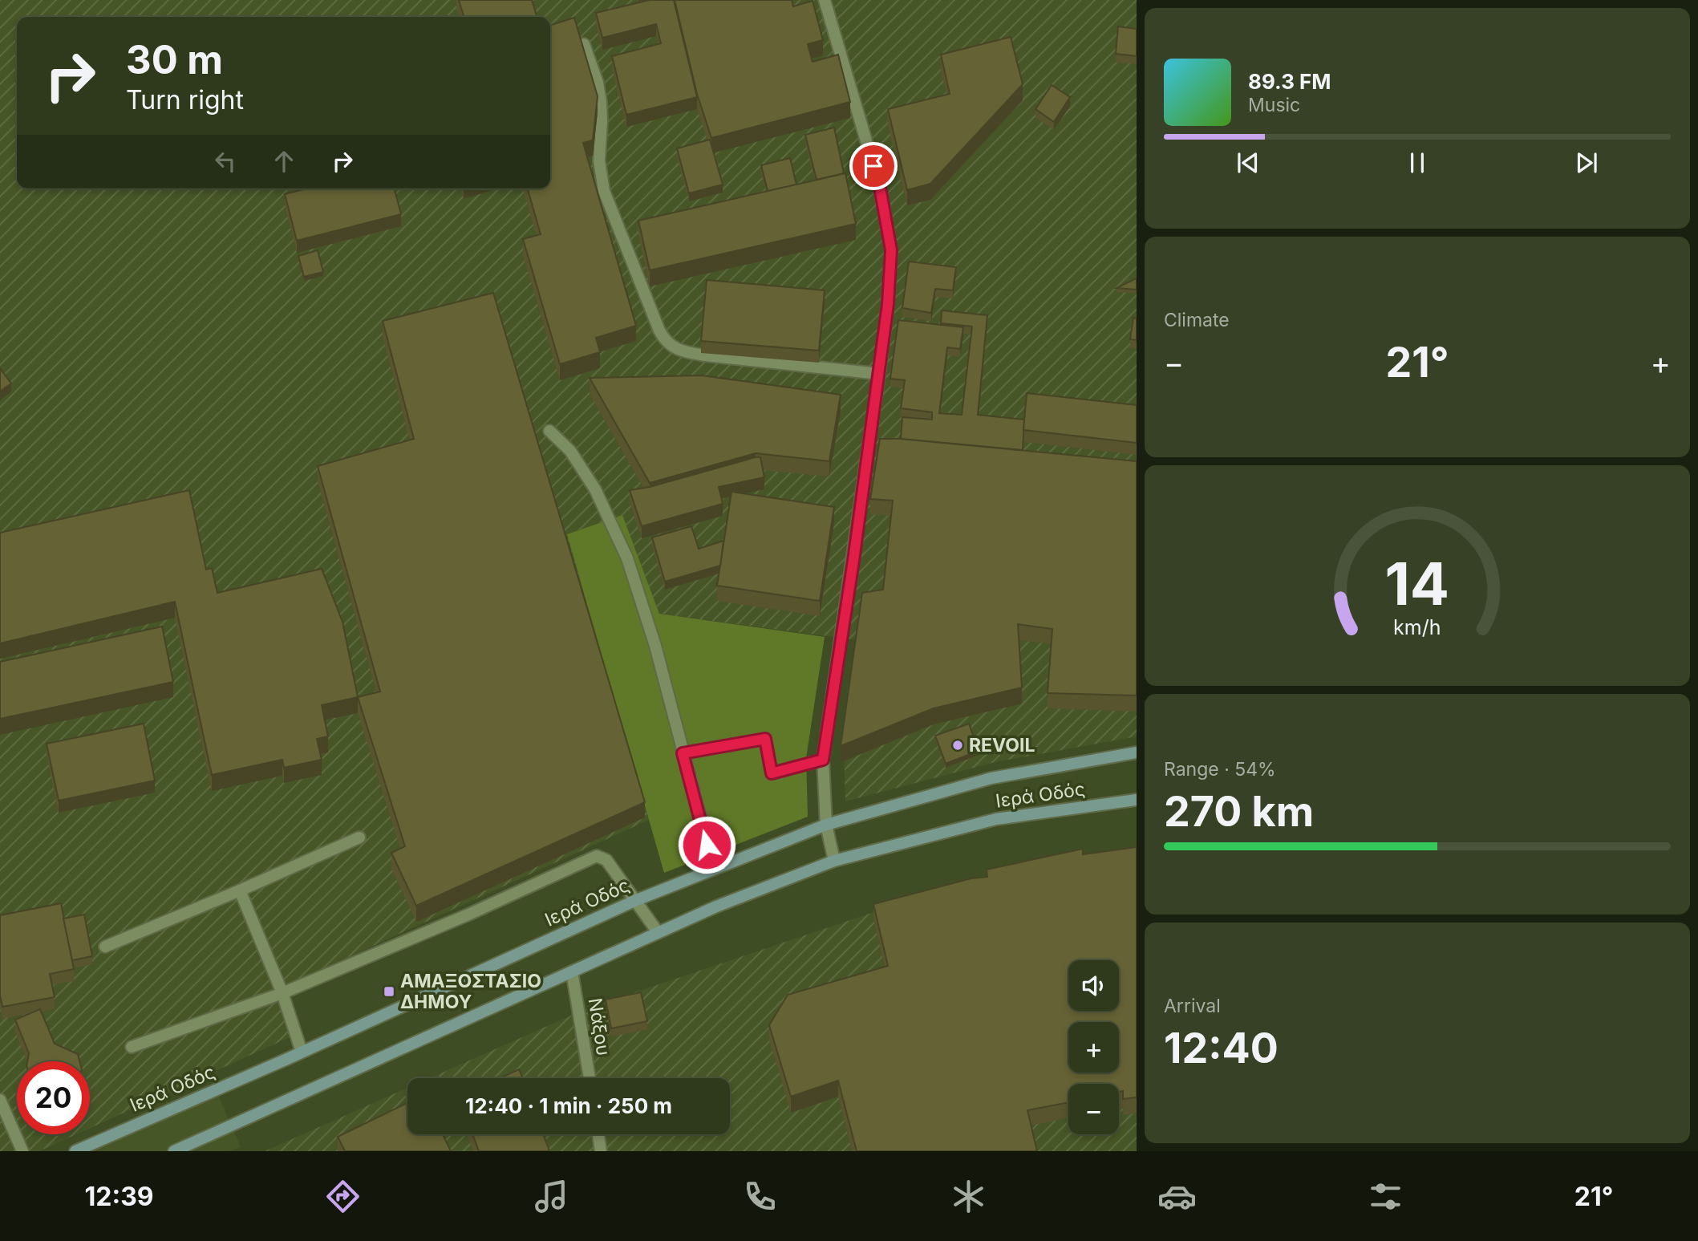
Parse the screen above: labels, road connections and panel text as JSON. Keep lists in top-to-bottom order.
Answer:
{
  "streets": {
    "main road": ["Ιερά Οδός"],
    "street": ["Νάξου"]
  },
  "crossings": [
    ["Ιερά Οδός", "Νάξου"]
  ],
  "places": {
    "other": ["REVOIL"],
    "transit": ["ΑΜΑΞΟΣΤΑΣΙΟ ΔΗΜΟΥ"]
  },
  "page": {
    "turn": ["30 m", "Turn right"],
    "song": ["89.3 FM", "Music"],
    "tile": [
      "Climate",
      ["Range · 54%", "270 km"],
      ["Arrival", "12:40"]
    ],
    "heat": ["−", "21°", "+"],
    "map_buttons": ["+", "−"],
    "limit": "20",
    "trip": "12:40 · 1 min · 250 m",
    "tabs": ["12:39", "21°"],
    "gauge": ["14", "km/h"]
  }
}
